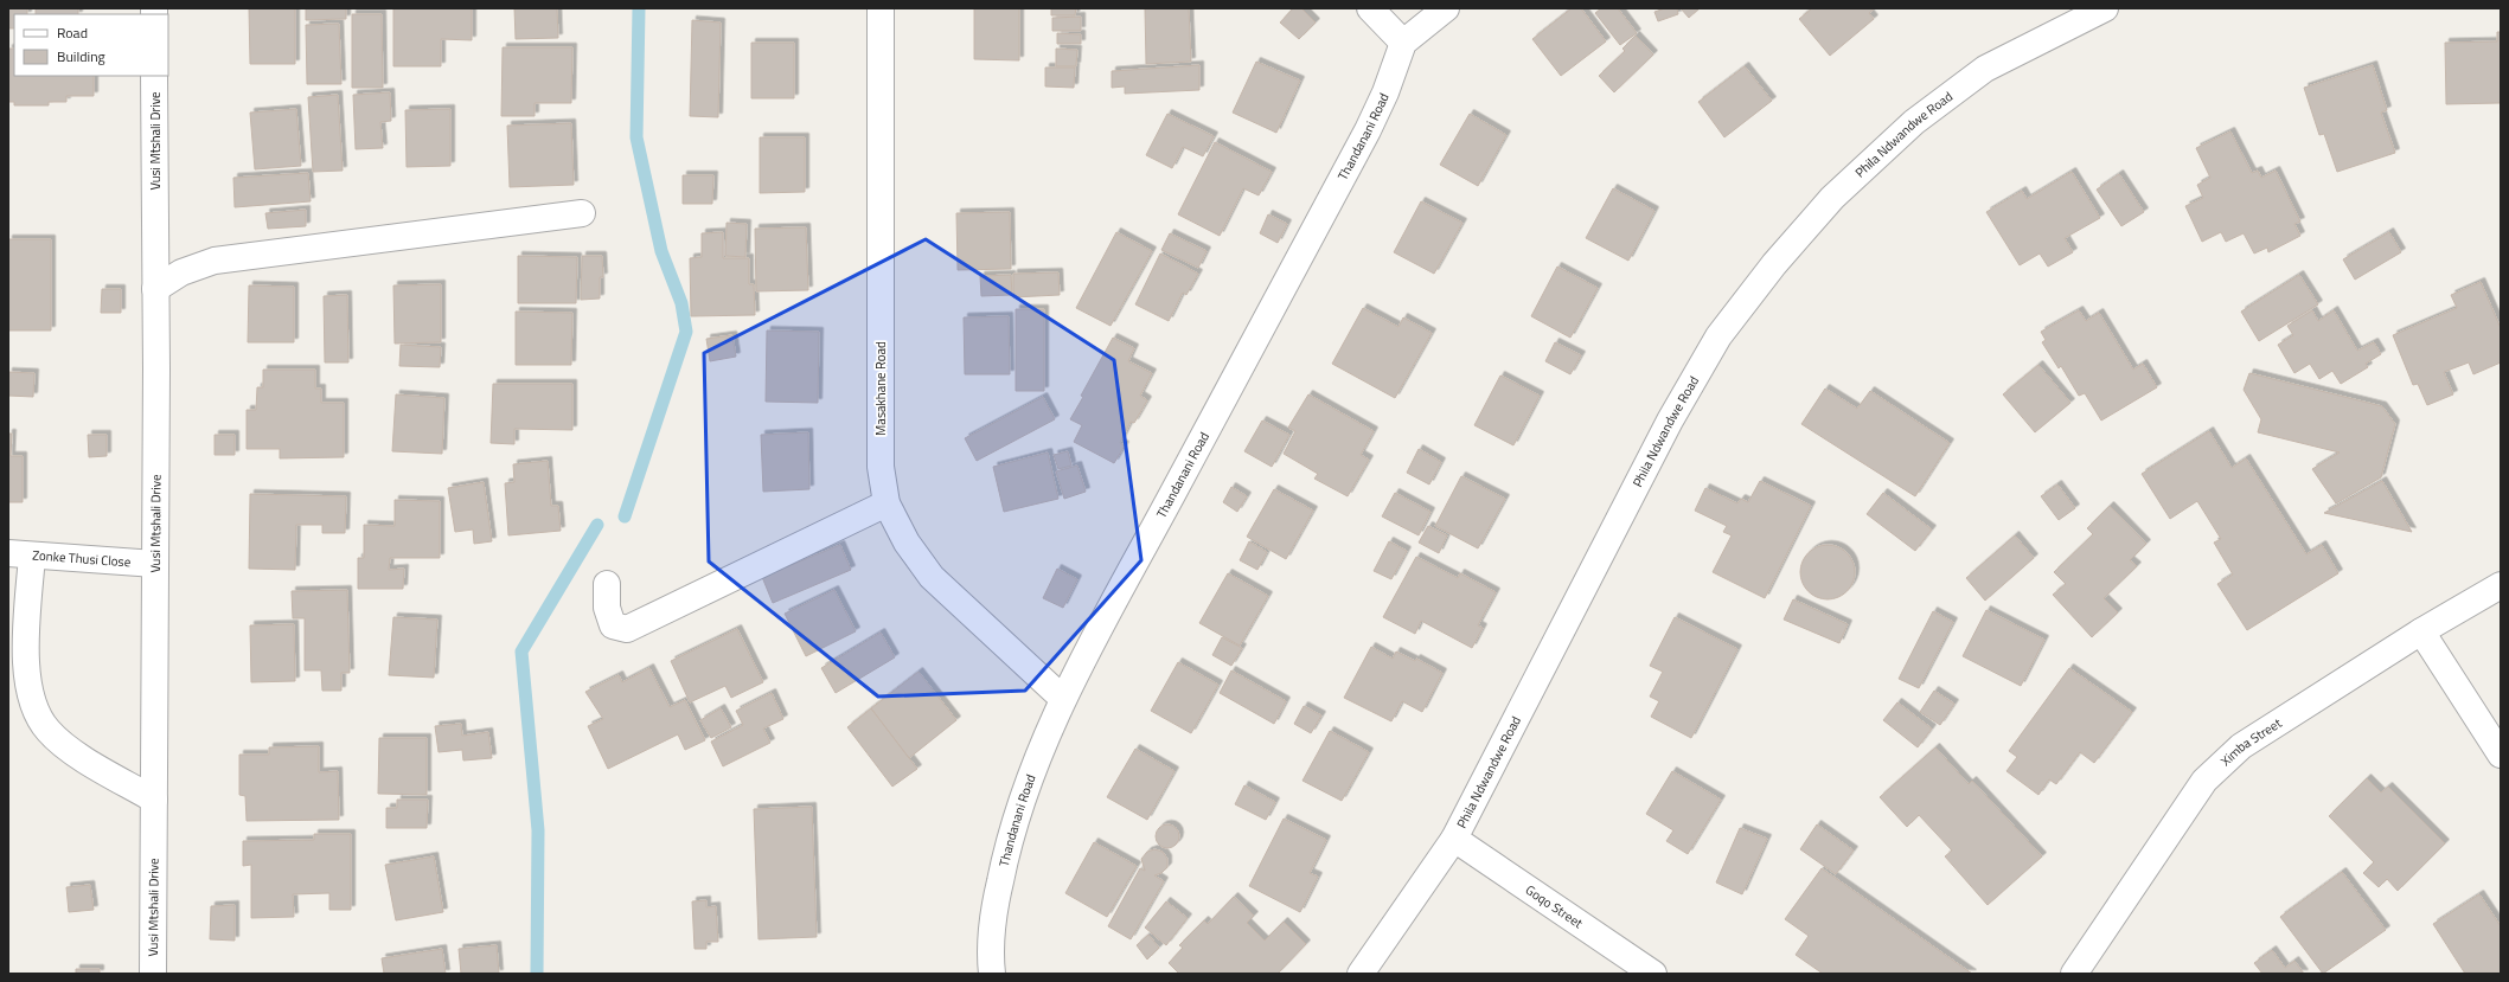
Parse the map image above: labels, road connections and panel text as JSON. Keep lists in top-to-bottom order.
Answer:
{
  "streets": {
    "street": [
      "Phila Ndwandwe Road",
      "Thandanani Road",
      "Vusi Mtshali Drive",
      "Masakhane Road",
      "Zonke Thusi Close",
      "Ximba Street",
      "Goqo Street"
    ]
  },
  "crossings": [
    ["Phila Ndwandwe Road", "Goqo Street"],
    ["Thandanani Road", "Masakhane Road"],
    ["Vusi Mtshali Drive", "Zonke Thusi Close"]
  ],
  "legend": ["Road", "Building"]
}
